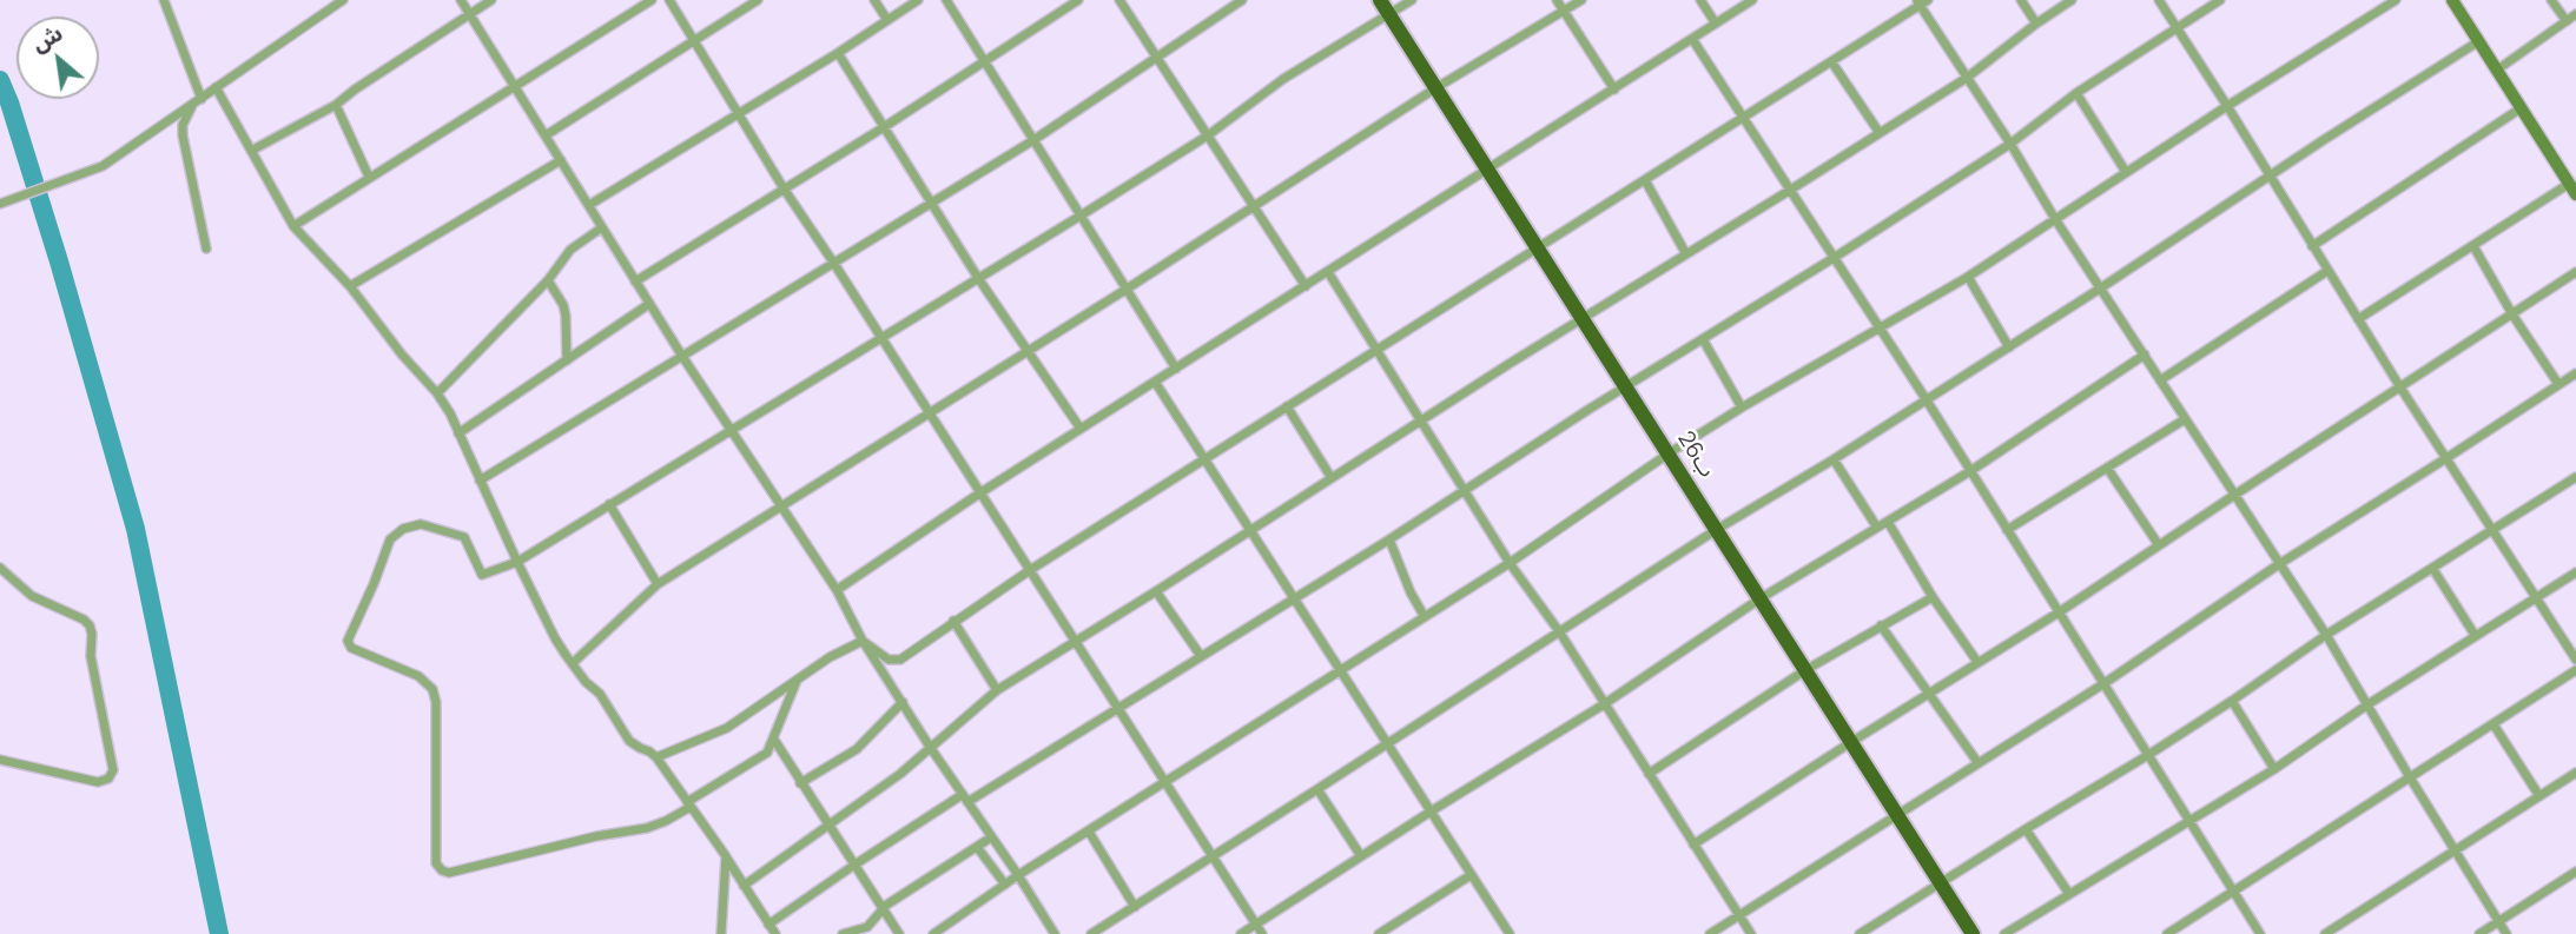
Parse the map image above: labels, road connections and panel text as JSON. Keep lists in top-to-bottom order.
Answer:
{
  "streets": {
    "highway": ["26ب"]
  },
  "north": "top left"
}
